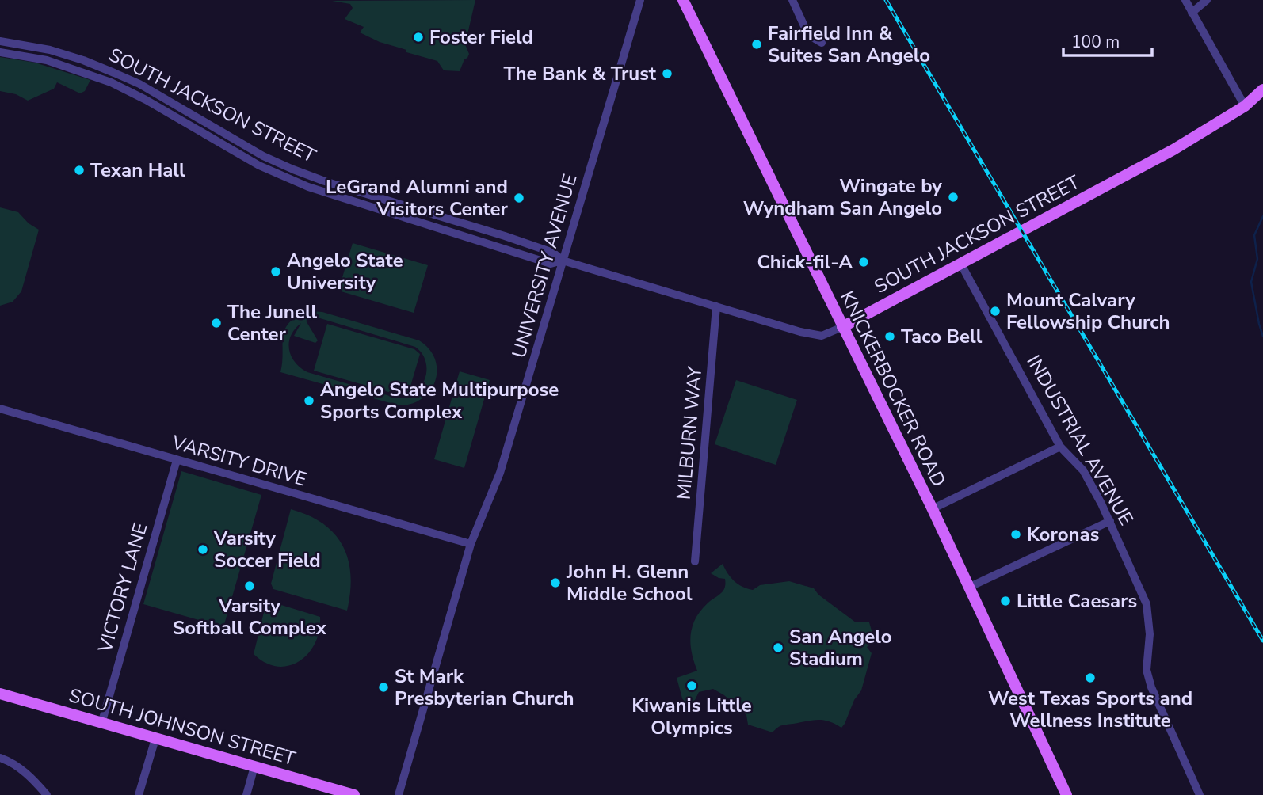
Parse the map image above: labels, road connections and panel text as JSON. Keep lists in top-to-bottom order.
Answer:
{
  "streets": {
    "main road": ["SOUTH JACKSON STREET", "KNICKERBOCKER ROAD", "SOUTH JOHNSON STREET"],
    "street": [
      "UNIVERSITY AVENUE",
      "MILBURN WAY",
      "INDUSTRIAL AVENUE",
      "VARSITY DRIVE",
      "VICTORY LANE"
    ]
  },
  "crossings": [
    ["SOUTH JACKSON STREET", "UNIVERSITY AVENUE"],
    ["SOUTH JACKSON STREET", "KNICKERBOCKER ROAD"],
    ["SOUTH JACKSON STREET", "MILBURN WAY"],
    ["SOUTH JACKSON STREET", "INDUSTRIAL AVENUE"],
    ["UNIVERSITY AVENUE", "VARSITY DRIVE"],
    ["VARSITY DRIVE", "VICTORY LANE"],
    ["VICTORY LANE", "SOUTH JOHNSON STREET"]
  ],
  "places": [
    "Foster Field",
    "Fairfield Inn & Suites San Angelo",
    "The Bank & Trust",
    "Texan Hall",
    "Wingate by Wyndham San Angelo",
    "LeGrand Alumni and Visitors Center",
    "Chick-fil-A",
    "Angelo State University",
    "Mount Calvary Fellowship Church",
    "The Junell Center",
    "Taco Bell",
    "Angelo State Multipurpose Sports Complex",
    "Koronas",
    "Varsity Soccer Field",
    "John H. Glenn Middle School",
    "Varsity Softball Complex",
    "Little Caesars",
    "San Angelo Stadium",
    "West Texas Sports and Wellness Institute",
    "Kiwanis Little Olympics",
    "St Mark Presbyterian Church"
  ],
  "scale_bar": "100 m"
}
